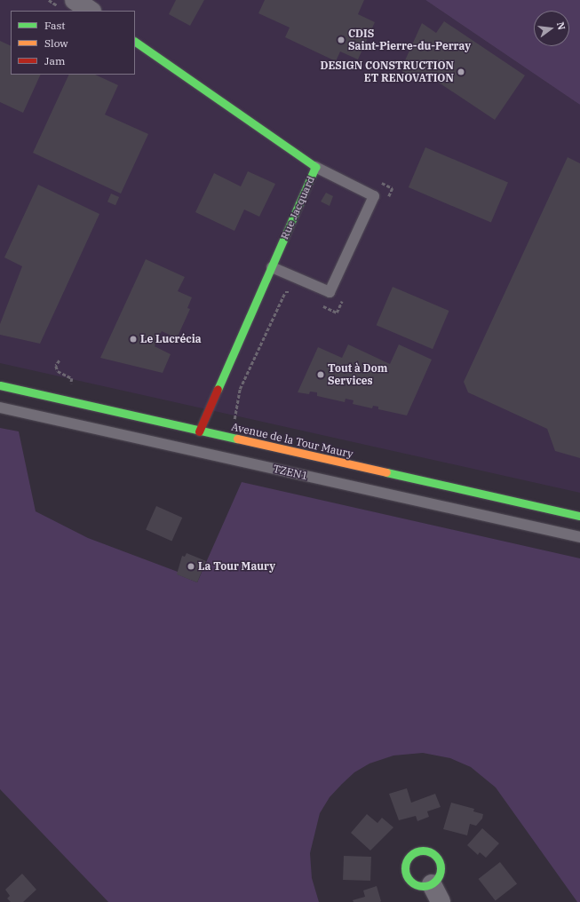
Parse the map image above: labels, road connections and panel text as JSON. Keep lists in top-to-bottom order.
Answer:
{
  "streets": {
    "street": ["Rue Jacquard", "Avenue de la Tour Maury"],
    "lane": ["TZEN1"]
  },
  "crossings": [
    ["Rue Jacquard", "Avenue de la Tour Maury"]
  ],
  "places": [
    "CDIS Saint-Pierre-du-Perray",
    "DESIGN CONSTRUCTION ET RENOVATION",
    "Le Lucrécia",
    "Tout à Dom Services",
    "La Tour Maury"
  ],
  "legend": ["Fast", "Slow", "Jam"],
  "north": "right"
}
